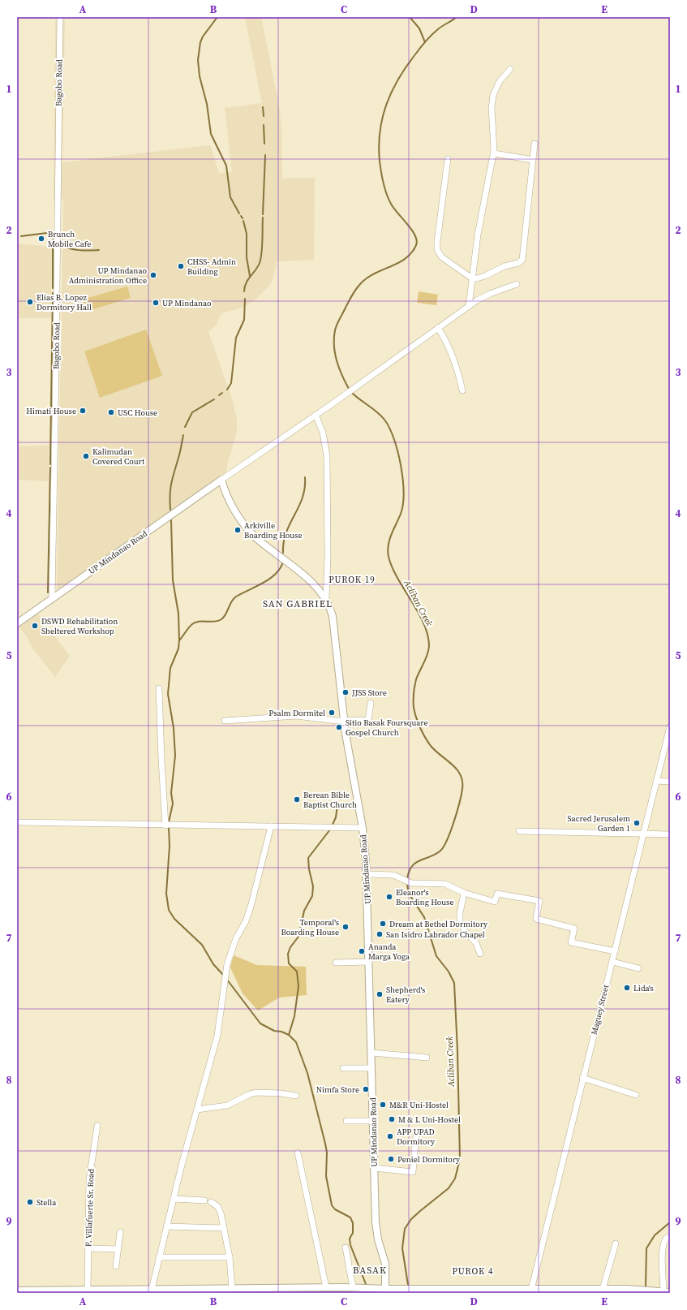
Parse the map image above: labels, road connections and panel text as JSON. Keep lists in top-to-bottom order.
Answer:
{
  "streets": {
    "street": [
      "Bagobo Road",
      "UP Mindanao Road",
      "Maguey Street",
      "F. Villafuerte Sr. Road"
    ]
  },
  "crossings": [
    ["Bagobo Road", "UP Mindanao Road"]
  ],
  "districts": [
    "PUROK 19",
    "SAN GABRIEL",
    "BASAK",
    "PUROK 4"
  ],
  "water": ["Acliban Creek"],
  "places": [
    "Brunch Mobile Cafe",
    "CHSS- Admin Building",
    "UP Mindanao Administration Office",
    "Elias B. Lopez Dormitory Hall",
    "UP Mindanao",
    "Himati House",
    "USC House",
    "Kalimudan Covered Court",
    "Arkiville Boarding House",
    "DSWD Rehabilitation Sheltered Workshop",
    "JJSS Store",
    "Psalm Dormitel",
    "Sitio Basak Foursquare Gospel Church",
    "Berean Bible Baptist Church",
    "Sacred Jerusalem Garden 1",
    "Eleanor's Boarding House",
    "Dream at Bethel Dormitory",
    "Temporal's Boarding House",
    "San Isidro Labrador Chapel",
    "Ananda Marga Yoga",
    "Lida's",
    "Shepherd's Eatery",
    "Nimfa Store",
    "M&R Uni-Hostel",
    "M & L Uni-Hostel",
    "APP UPAD Dormitory",
    "Peniel Dormitory",
    "Stella"
  ],
  "grid": {
    "columns": [
      "A",
      "B",
      "C",
      "D",
      "E"
    ],
    "rows": [
      "1",
      "2",
      "3",
      "4",
      "5",
      "6",
      "7",
      "8",
      "9"
    ]
  }
}
